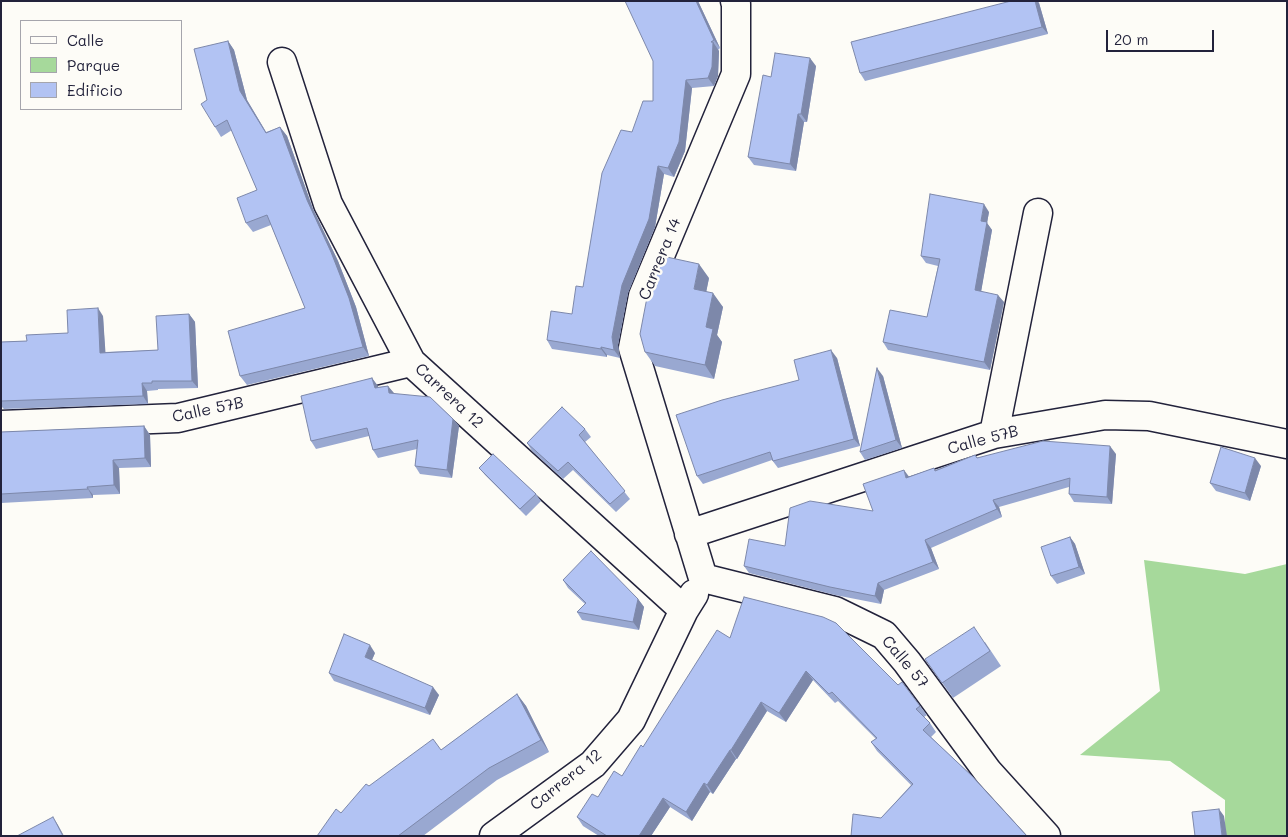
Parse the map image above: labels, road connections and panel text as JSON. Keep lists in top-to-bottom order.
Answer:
{
  "streets": {
    "street": [
      "Carrera 14",
      "Carrera 12",
      "Calle 57B",
      "Calle 57"
    ]
  },
  "crossings": [
    ["Carrera 14", "Carrera 12"],
    ["Carrera 14", "Calle 57B"],
    ["Carrera 14", "Calle 57"],
    ["Carrera 12", "Calle 57B"],
    ["Carrera 12", "Calle 57"]
  ],
  "legend": ["Calle", "Parque", "Edificio"],
  "scale_bar": "20 m"
}
